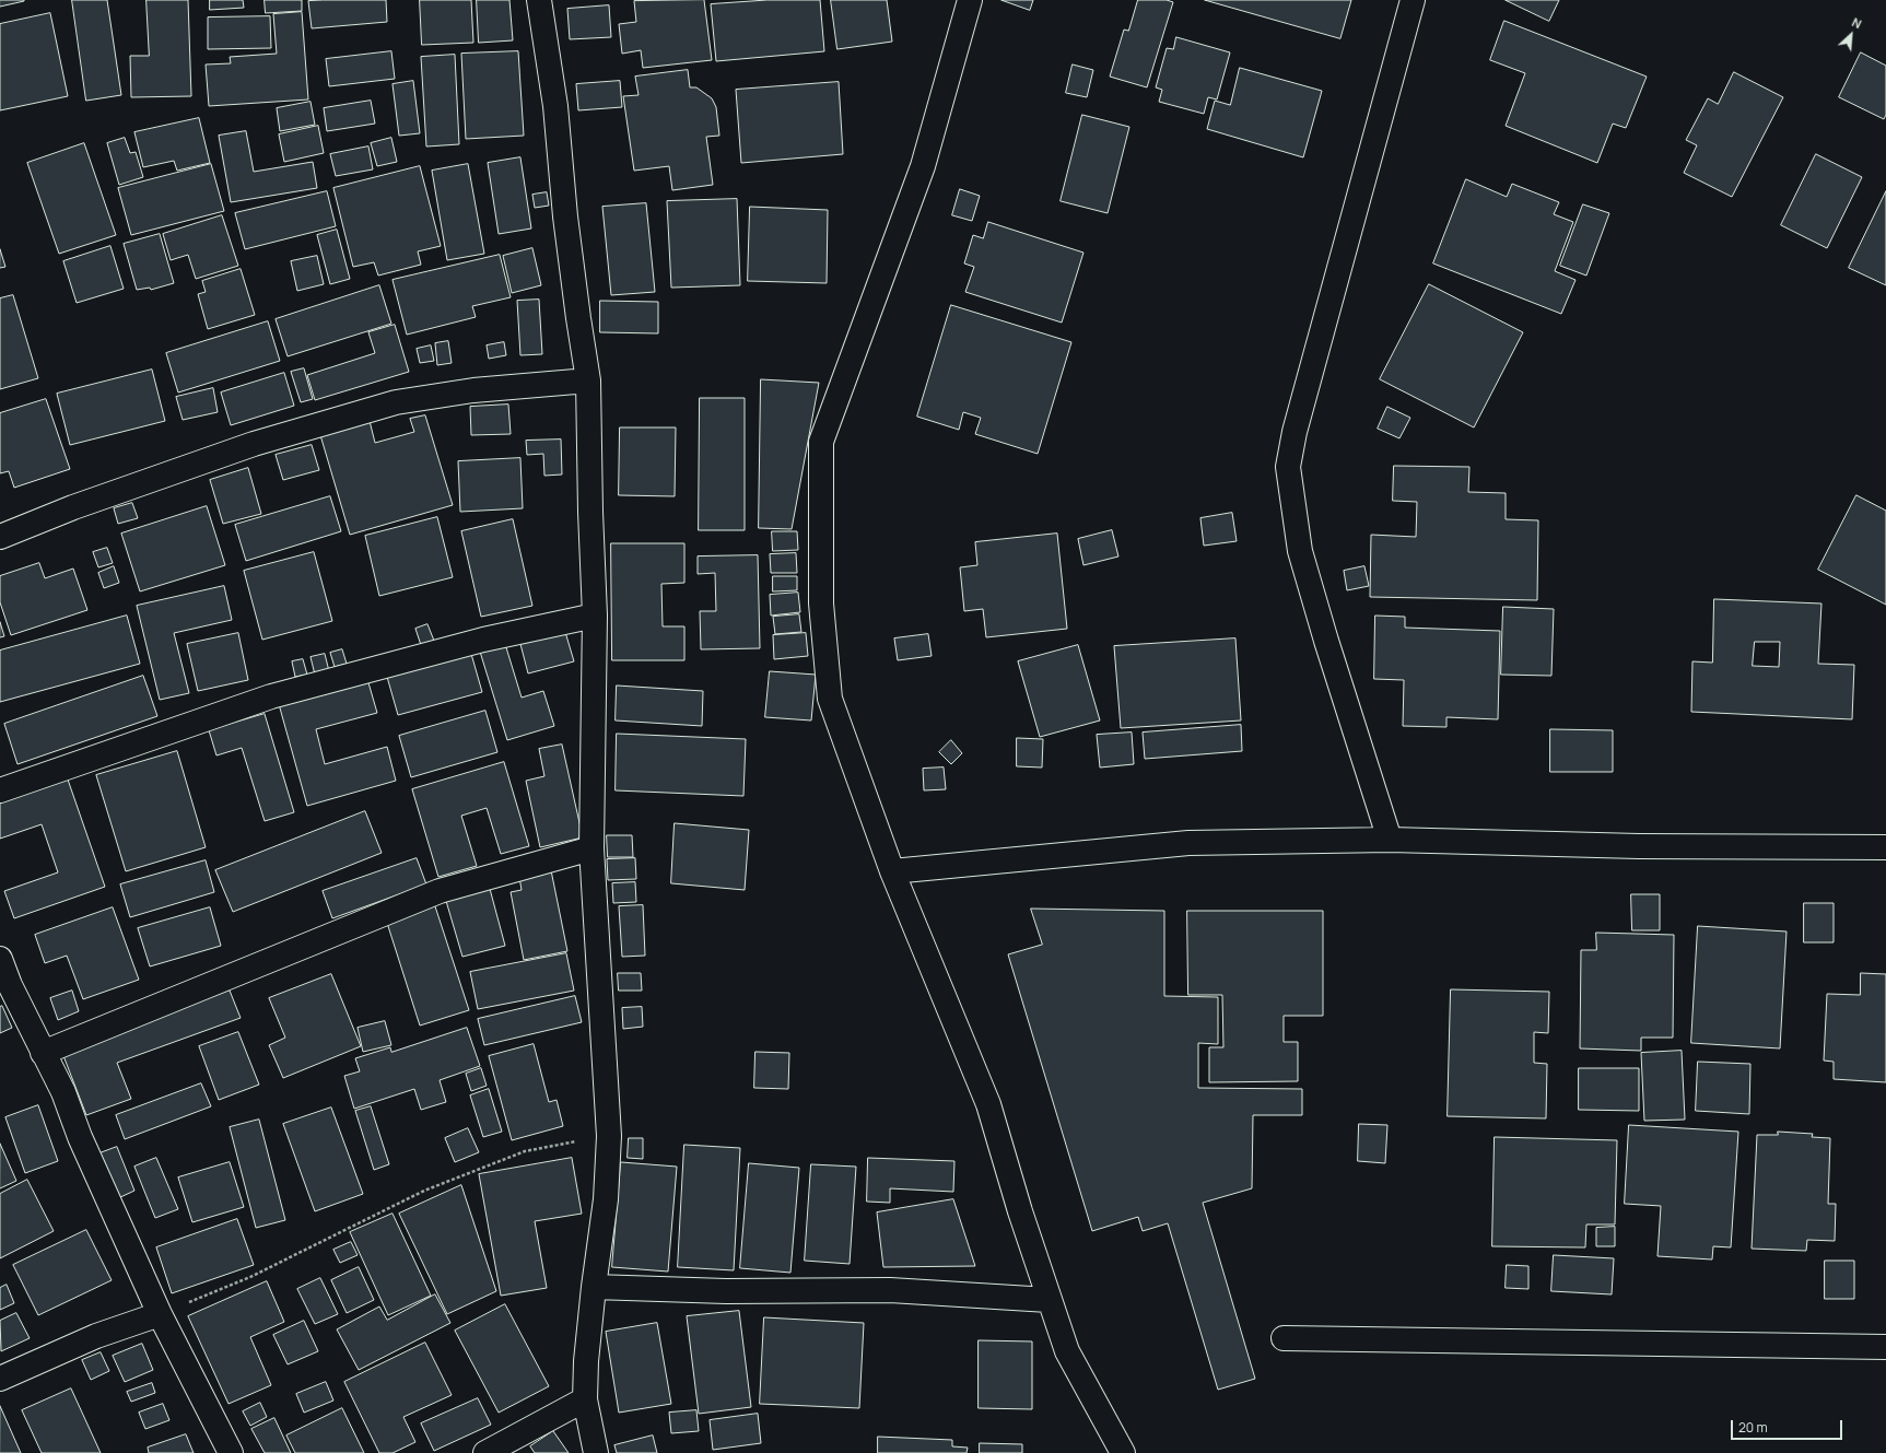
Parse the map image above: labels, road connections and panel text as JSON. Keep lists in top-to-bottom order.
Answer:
{
  "scale_bar": "20 m",
  "north": "top right"
}
